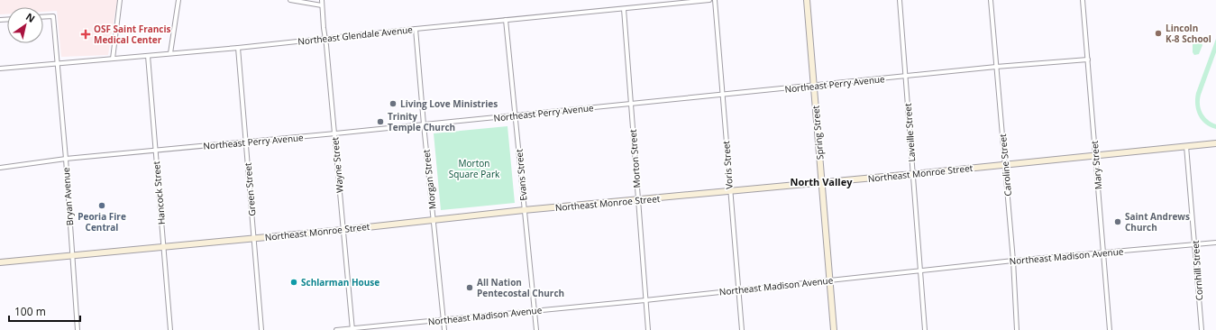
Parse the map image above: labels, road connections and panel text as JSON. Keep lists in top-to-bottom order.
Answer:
{
  "streets": {
    "street": [
      "Northeast Glendale Avenue",
      "Northeast Perry Avenue",
      "Spring Street",
      "Laveille Street",
      "Morton Street",
      "Wayne Street",
      "Voris Street",
      "Caroline Street",
      "Mary Street",
      "Northeast Monroe Street",
      "Evans Street",
      "Morgan Street",
      "Green Street",
      "Hancock Street",
      "Bryan Avenue",
      "Northeast Madison Avenue",
      "Cornhill Street"
    ]
  },
  "crossings": [
    ["Northeast Glendale Avenue", "Morton Street"],
    ["Northeast Glendale Avenue", "Wayne Street"],
    ["Northeast Glendale Avenue", "Evans Street"],
    ["Northeast Glendale Avenue", "Morgan Street"],
    ["Northeast Glendale Avenue", "Green Street"],
    ["Northeast Glendale Avenue", "Hancock Street"],
    ["Northeast Glendale Avenue", "Bryan Avenue"],
    ["Northeast Perry Avenue", "Spring Street"],
    ["Northeast Perry Avenue", "Laveille Street"],
    ["Northeast Perry Avenue", "Morton Street"],
    ["Northeast Perry Avenue", "Wayne Street"],
    ["Northeast Perry Avenue", "Voris Street"],
    ["Northeast Perry Avenue", "Caroline Street"],
    ["Northeast Perry Avenue", "Mary Street"],
    ["Northeast Perry Avenue", "Evans Street"],
    ["Northeast Perry Avenue", "Morgan Street"],
    ["Northeast Perry Avenue", "Green Street"],
    ["Northeast Perry Avenue", "Hancock Street"],
    ["Northeast Perry Avenue", "Bryan Avenue"],
    ["Spring Street", "Northeast Monroe Street"],
    ["Spring Street", "Northeast Madison Avenue"],
    ["Laveille Street", "Northeast Monroe Street"],
    ["Laveille Street", "Northeast Madison Avenue"],
    ["Morton Street", "Northeast Monroe Street"],
    ["Morton Street", "Northeast Madison Avenue"],
    ["Wayne Street", "Northeast Monroe Street"],
    ["Wayne Street", "Northeast Madison Avenue"],
    ["Voris Street", "Northeast Monroe Street"],
    ["Voris Street", "Northeast Madison Avenue"],
    ["Caroline Street", "Northeast Monroe Street"],
    ["Caroline Street", "Northeast Madison Avenue"],
    ["Mary Street", "Northeast Monroe Street"],
    ["Mary Street", "Northeast Madison Avenue"],
    ["Northeast Monroe Street", "Evans Street"],
    ["Northeast Monroe Street", "Morgan Street"],
    ["Northeast Monroe Street", "Green Street"],
    ["Northeast Monroe Street", "Hancock Street"],
    ["Northeast Monroe Street", "Bryan Avenue"],
    ["Northeast Monroe Street", "Cornhill Street"],
    ["Evans Street", "Northeast Madison Avenue"],
    ["Morgan Street", "Northeast Madison Avenue"],
    ["Northeast Madison Avenue", "Cornhill Street"]
  ],
  "districts": ["North Valley"],
  "parks": ["Morton Square Park"],
  "places": {
    "other": [
      "Lincoln K-8 School",
      "Living Love Ministries",
      "Trinity Temple Church",
      "Peoria Fire Central",
      "Saint Andrews Church",
      "Schlarman House",
      "All Nation Pentecostal Church"
    ],
    "health": ["OSF Saint Francis Medical Center"]
  },
  "scale_bar": "100 m",
  "north": "top right"
}
